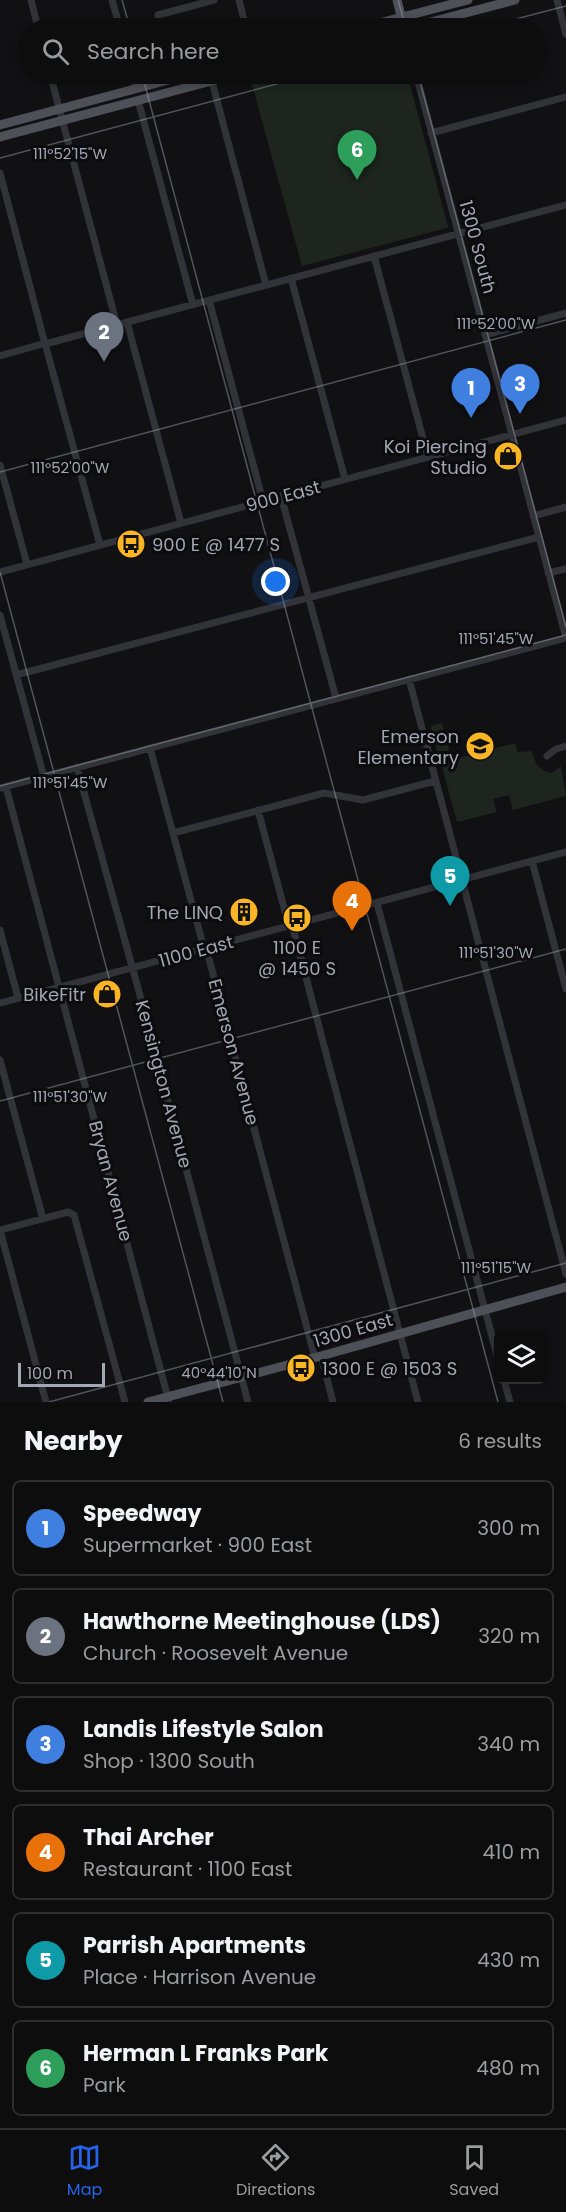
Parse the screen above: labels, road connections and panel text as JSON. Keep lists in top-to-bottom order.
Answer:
{
  "streets": {
    "main road": ["1300 East"],
    "street": [
      "1300 South",
      "900 East",
      "1100 East",
      "Emerson Avenue",
      "Kensington Avenue",
      "Bryan Avenue"
    ]
  },
  "crossings": [
    ["1300 South", "900 East"],
    ["1100 East", "Emerson Avenue"],
    ["1100 East", "Kensington Avenue"],
    ["1100 East", "Bryan Avenue"],
    ["Emerson Avenue", "1300 East"],
    ["Kensington Avenue", "1300 East"],
    ["Bryan Avenue", "1300 East"]
  ],
  "places": {
    "shop": ["Koi Piercing Studio", "BikeFitr"],
    "bus stop": ["900 E @ 1477 S", "1100 E @ 1450 S", "1300 E @ 1503 S"],
    "school or university": ["Emerson Elementary"],
    "building": ["The LINQ"]
  },
  "scale_bar": "100 m",
  "page": {
    "search": "Search here",
    "pins": [
      "6",
      "2",
      "3",
      "1",
      "5",
      "4"
    ],
    "scale": "100 m",
    "heading": ["Nearby", "6 results"],
    "list": [
      {
        "mark": "1",
        "name": "Speedway",
        "note": "Supermarket · 900 East",
        "value": "300 m"
      },
      {
        "mark": "2",
        "name": "Hawthorne Meetinghouse (LDS)",
        "note": "Church · Roosevelt Avenue",
        "value": "320 m"
      },
      {
        "mark": "3",
        "name": "Landis Lifestyle Salon",
        "note": "Shop · 1300 South",
        "value": "340 m"
      },
      {
        "mark": "4",
        "name": "Thai Archer",
        "note": "Restaurant · 1100 East",
        "value": "410 m"
      },
      {
        "mark": "5",
        "name": "Parrish Apartments",
        "note": "Place · Harrison Avenue",
        "value": "430 m"
      },
      {
        "mark": "6",
        "name": "Herman L Franks Park",
        "note": "Park",
        "value": "480 m"
      }
    ],
    "nav": ["Map", "Directions", "Saved"]
  },
  "coordinates": [
    "111°52'15\"W",
    "111°52'00\"W",
    "111°51'45\"W",
    "111°51'30\"W",
    "111°51'15\"W",
    "40°44'10\"N"
  ]
}
